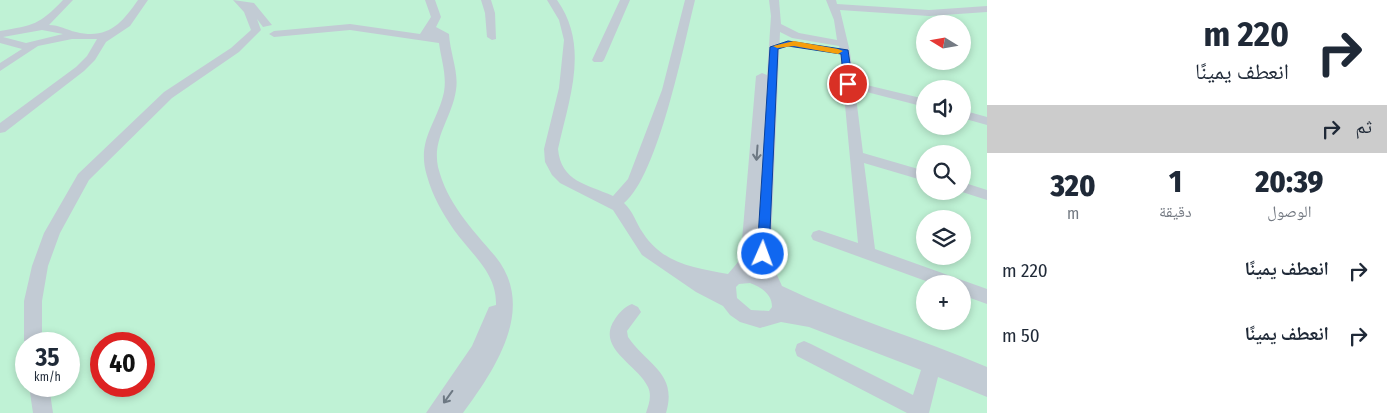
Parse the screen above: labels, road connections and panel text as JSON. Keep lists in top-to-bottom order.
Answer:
{
  "north": "left",
  "page": {
    "turn": ["220 m", "انعطف يمينًا"],
    "map_buttons": "+",
    "then": "ثم",
    "eta": [
      "20:39",
      "الوصول",
      "1",
      "دقيقة",
      "320",
      "m"
    ],
    "list": [
      {
        "name": "انعطف يمينًا",
        "value": "220 m"
      },
      {
        "name": "انعطف يمينًا",
        "value": "50 m"
      }
    ],
    "speed": "35 km/h",
    "limit": "40"
  }
}
